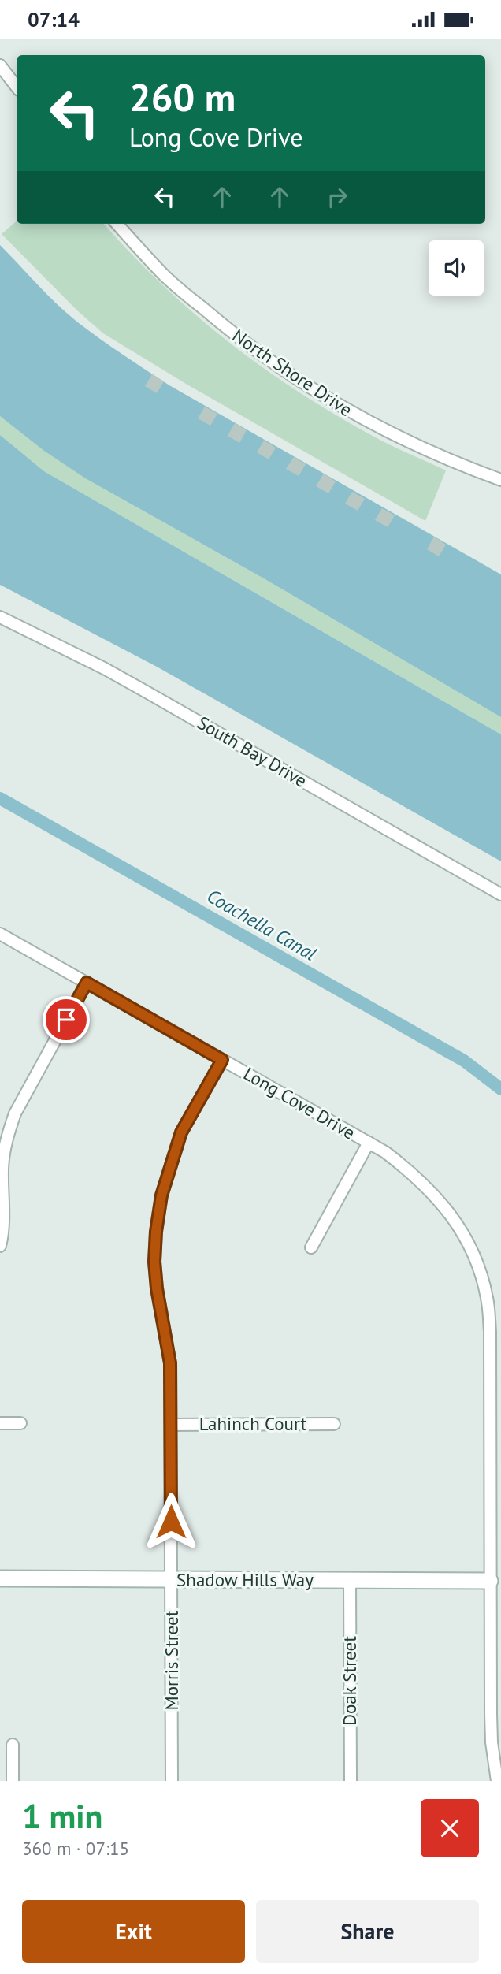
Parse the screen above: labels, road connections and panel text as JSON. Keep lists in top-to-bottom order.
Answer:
{
  "streets": {
    "street": [
      "North Shore Drive",
      "South Bay Drive",
      "Long Cove Drive",
      "Lahinch Court",
      "Shadow Hills Way",
      "Morris Street",
      "Doak Street"
    ]
  },
  "crossings": [
    ["Long Cove Drive", "Shadow Hills Way"],
    ["Long Cove Drive", "Morris Street"],
    ["Lahinch Court", "Morris Street"],
    ["Shadow Hills Way", "Morris Street"],
    ["Shadow Hills Way", "Doak Street"]
  ],
  "water": ["Coachella Canal"],
  "page": {
    "status": "07:14",
    "turn": ["260 m", "Long Cove Drive"],
    "heading": ["1 min", "360 m · 07:15"],
    "buttons": ["Exit", "Share"]
  }
}
